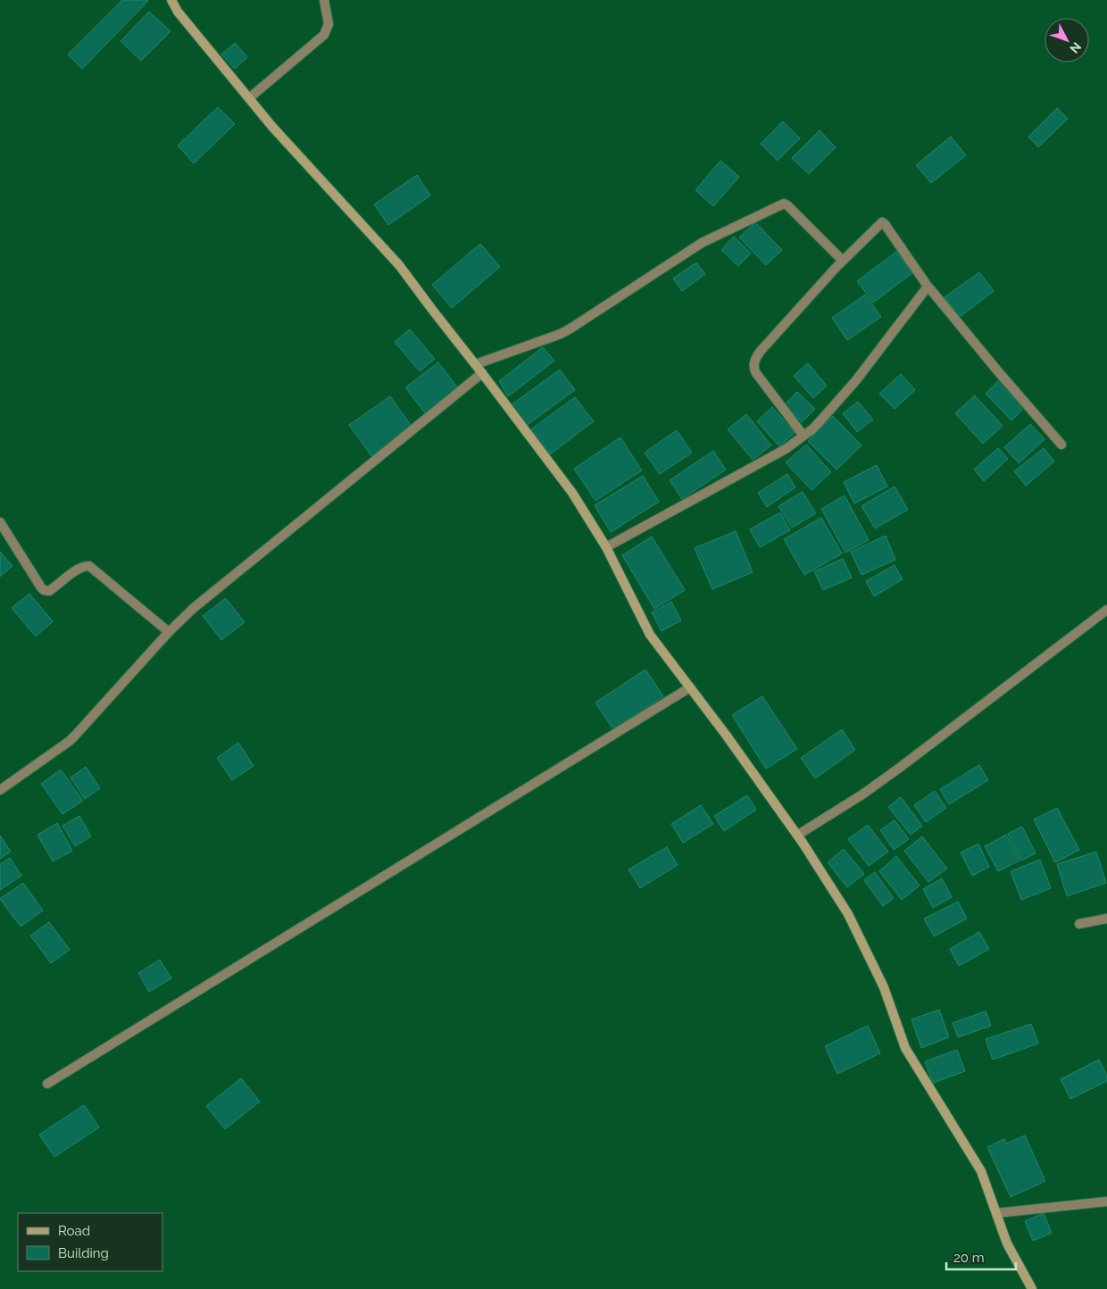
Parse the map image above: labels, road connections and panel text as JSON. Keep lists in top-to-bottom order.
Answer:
{
  "legend": ["Road", "Building"],
  "scale_bar": "20 m",
  "north": "bottom right"
}
